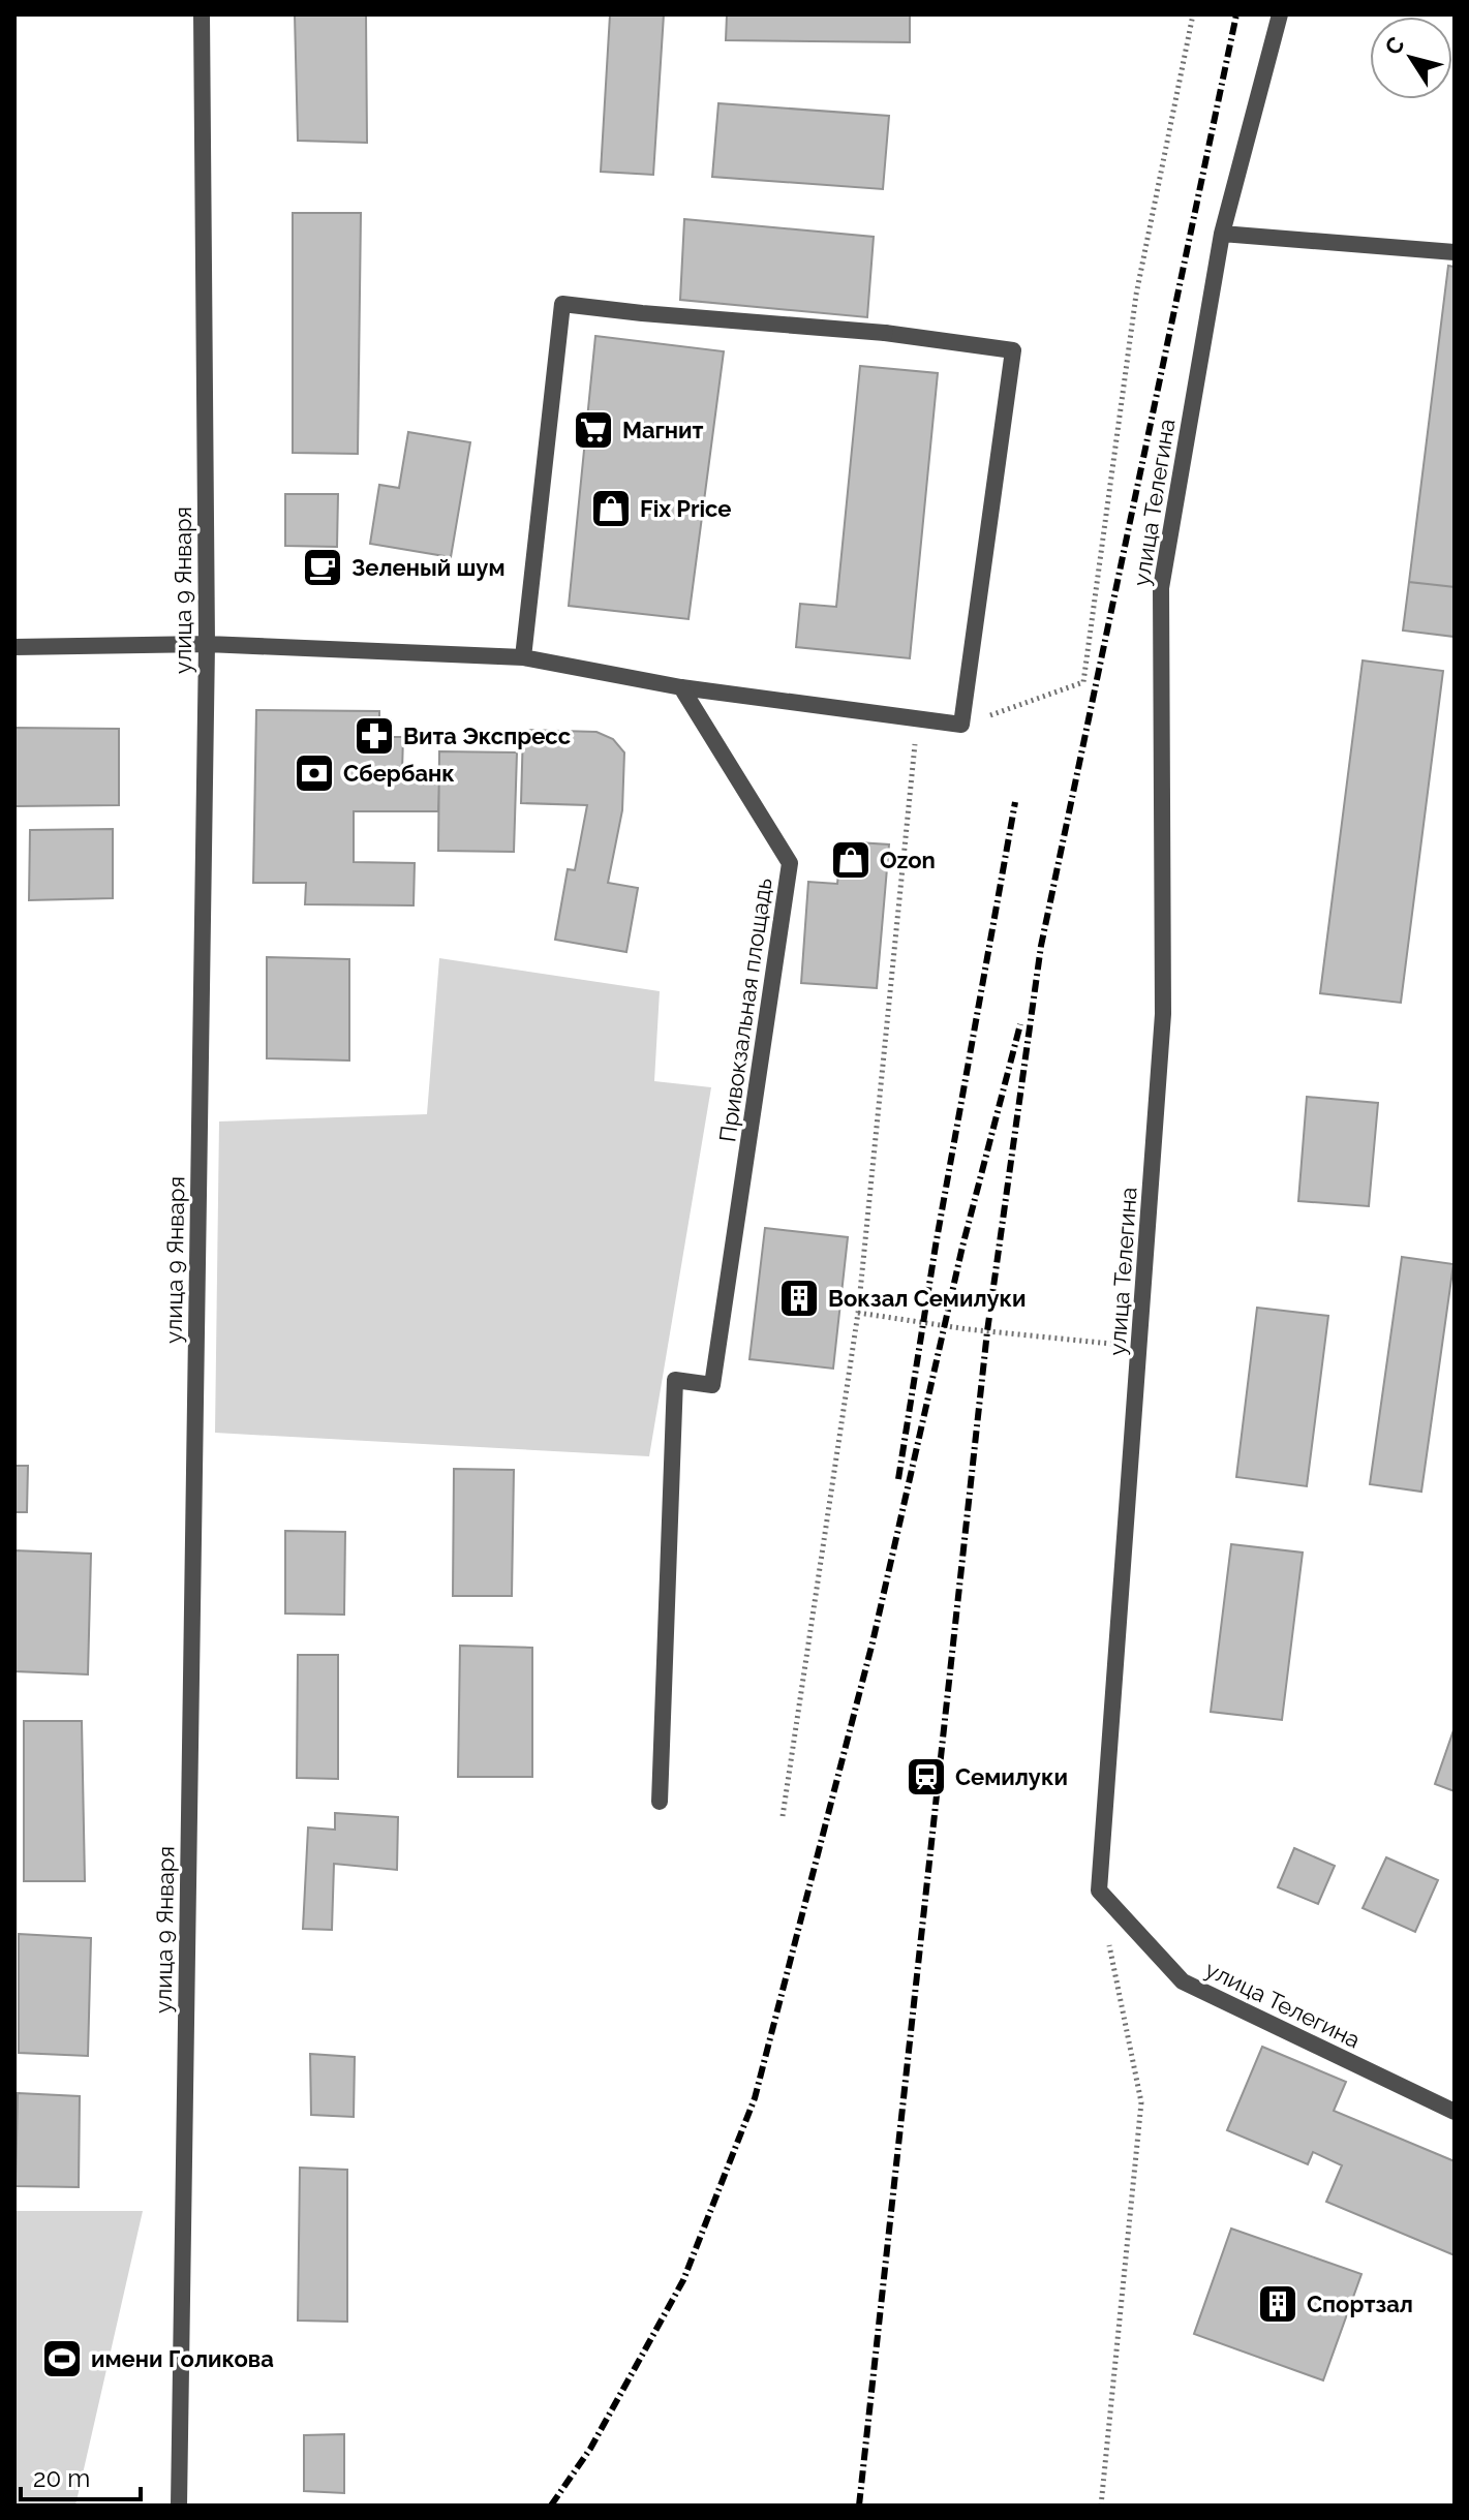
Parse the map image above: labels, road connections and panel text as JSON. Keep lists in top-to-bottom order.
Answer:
{
  "streets": {
    "street": ["улица Телегина", "улица 9 Января", "Привокзальная площадь"]
  },
  "places": {
    "supermarket": ["Магнит"],
    "shop": ["Fix Price", "Ozon"],
    "cafe": ["Зеленый шум"],
    "pharmacy": ["Вита Экспресс"],
    "bank": ["Сбербанк"],
    "building": ["Вокзал Семилуки", "Спортзал"],
    "station": ["Семилуки"],
    "sports": ["имени Голикова"]
  },
  "scale_bar": "20 m",
  "north": "top left"
}
